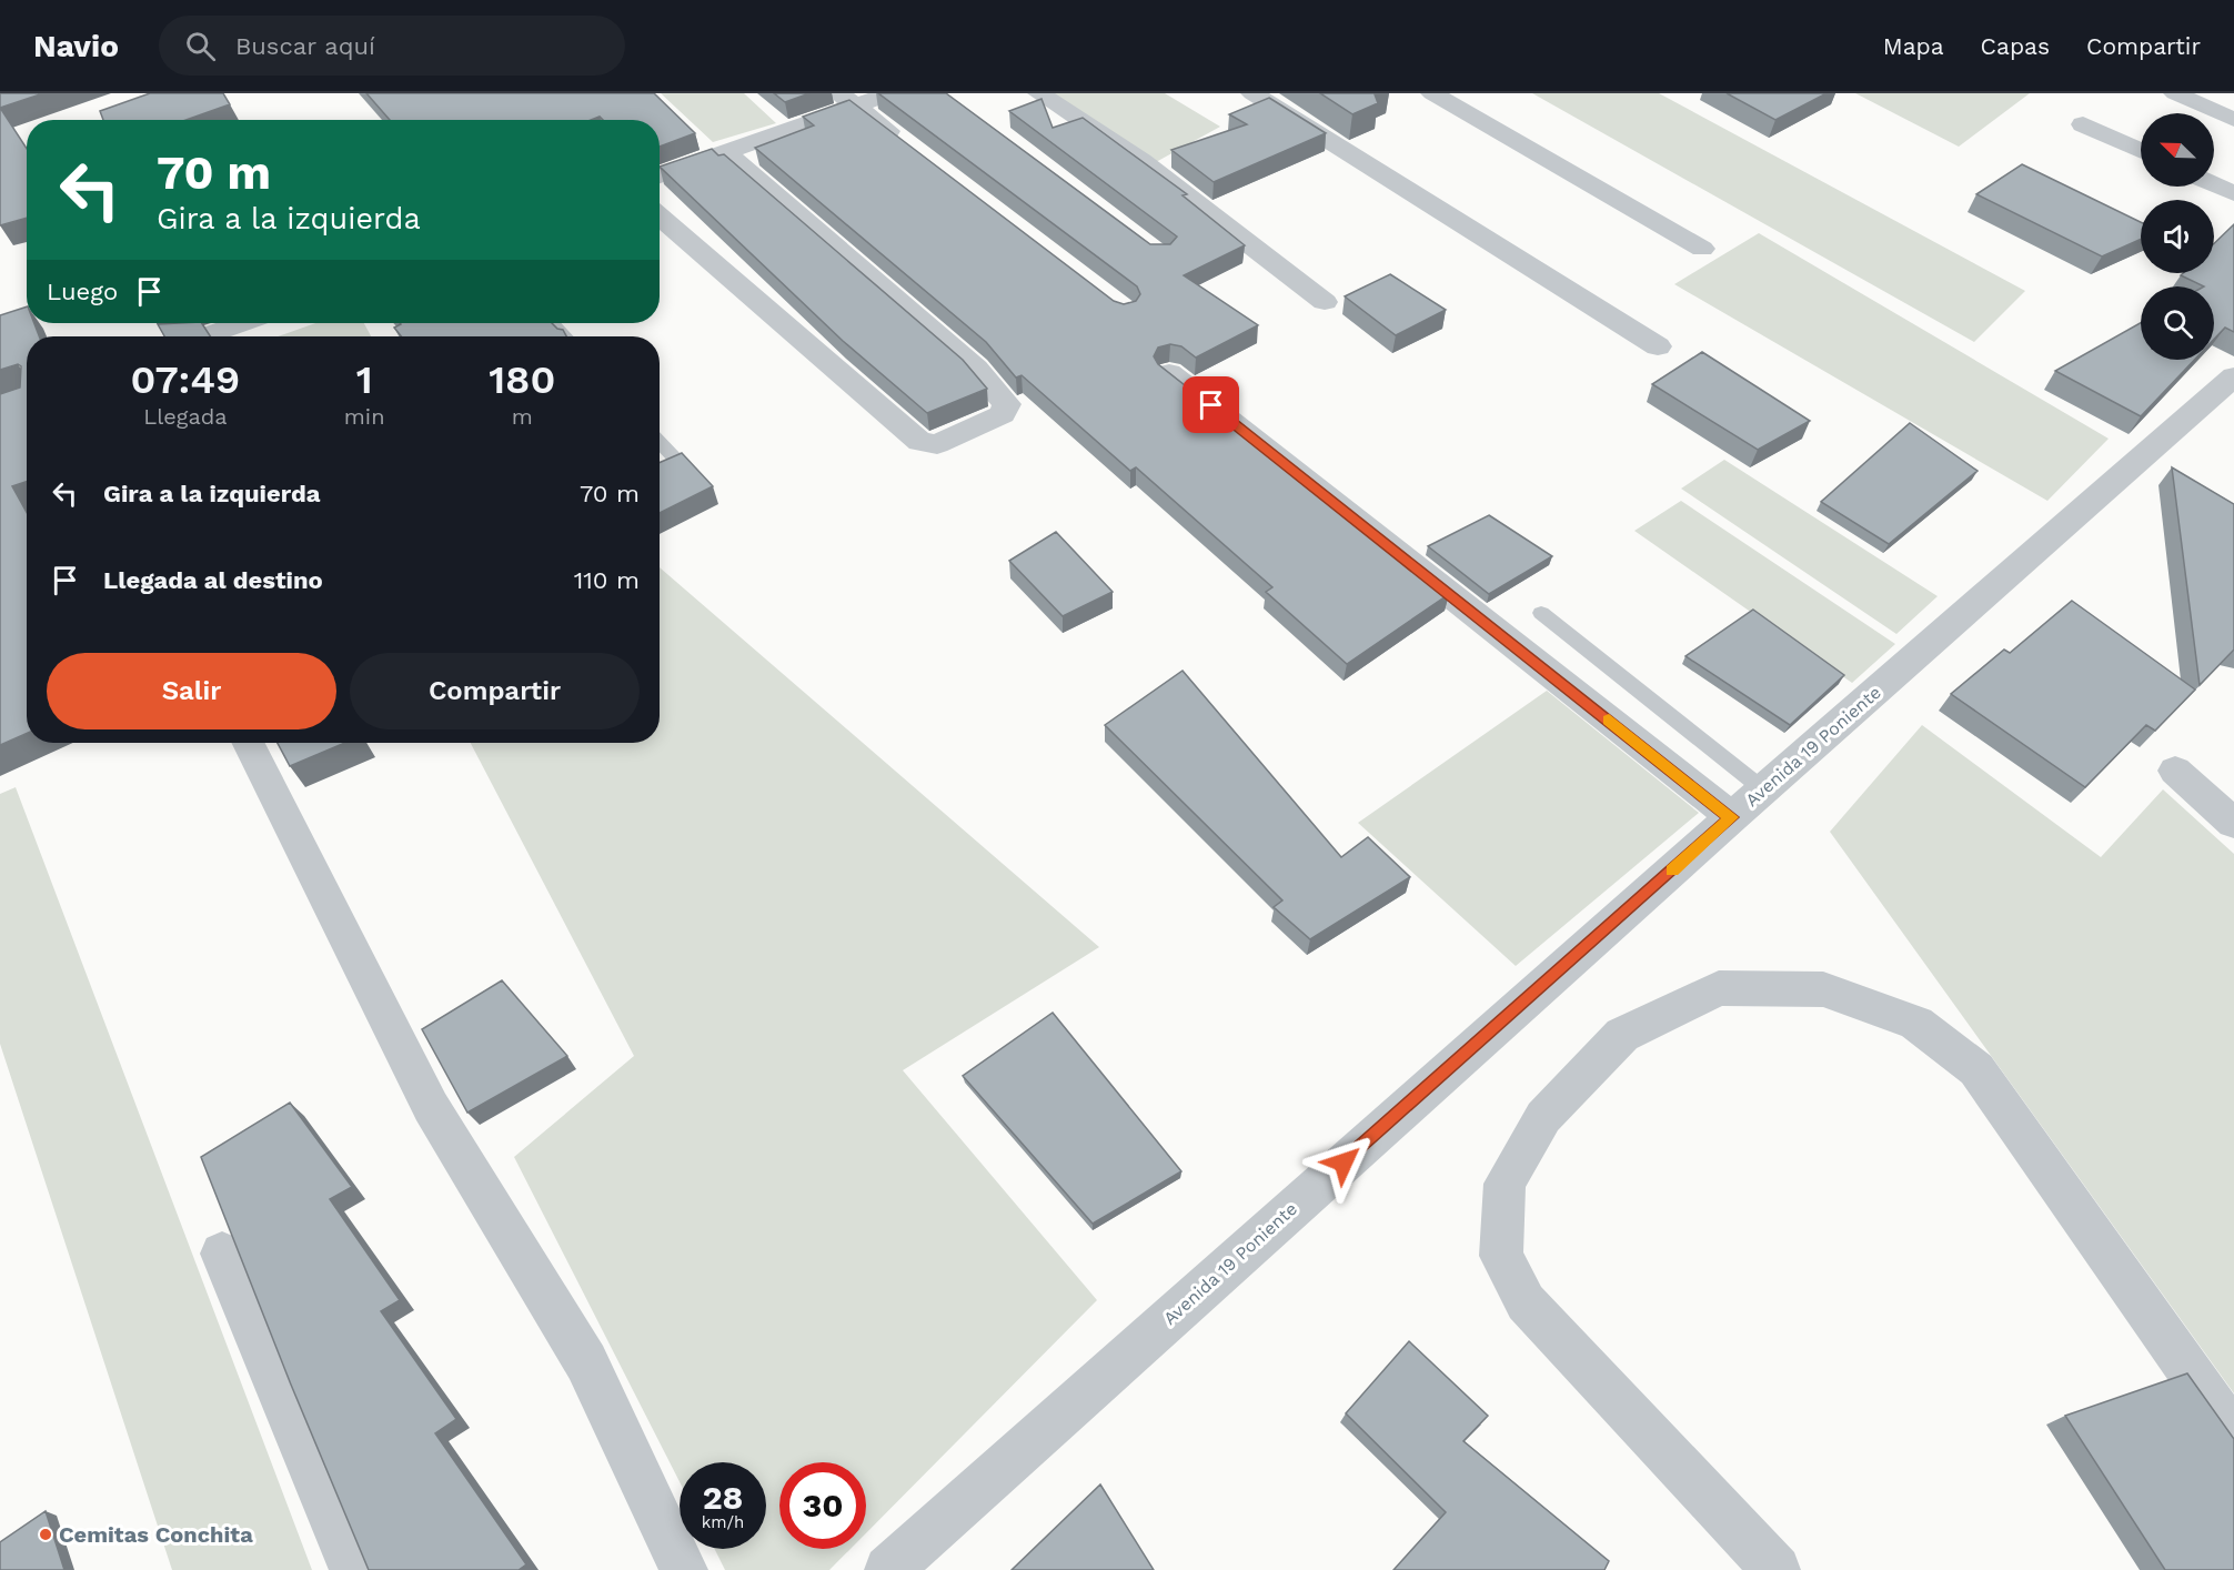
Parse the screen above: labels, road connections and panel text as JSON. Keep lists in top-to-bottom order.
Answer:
{
  "streets": {
    "street": ["Avenida 19 Poniente"]
  },
  "places": ["Cemitas Conchita"],
  "north": "top left",
  "page": {
    "header": "Navio",
    "search": "Buscar aquí",
    "nav": ["Mapa", "Capas", "Compartir"],
    "turn": ["70 m", "Gira a la izquierda"],
    "then": "Luego",
    "eta": [
      "07:49",
      "Llegada",
      "1",
      "min",
      "180",
      "m"
    ],
    "list": [
      {
        "name": "Gira a la izquierda",
        "value": "70 m"
      },
      {
        "name": "Llegada al destino",
        "value": "110 m"
      }
    ],
    "buttons": ["Salir", "Compartir"],
    "speed": "28 km/h",
    "limit": "30"
  }
}
